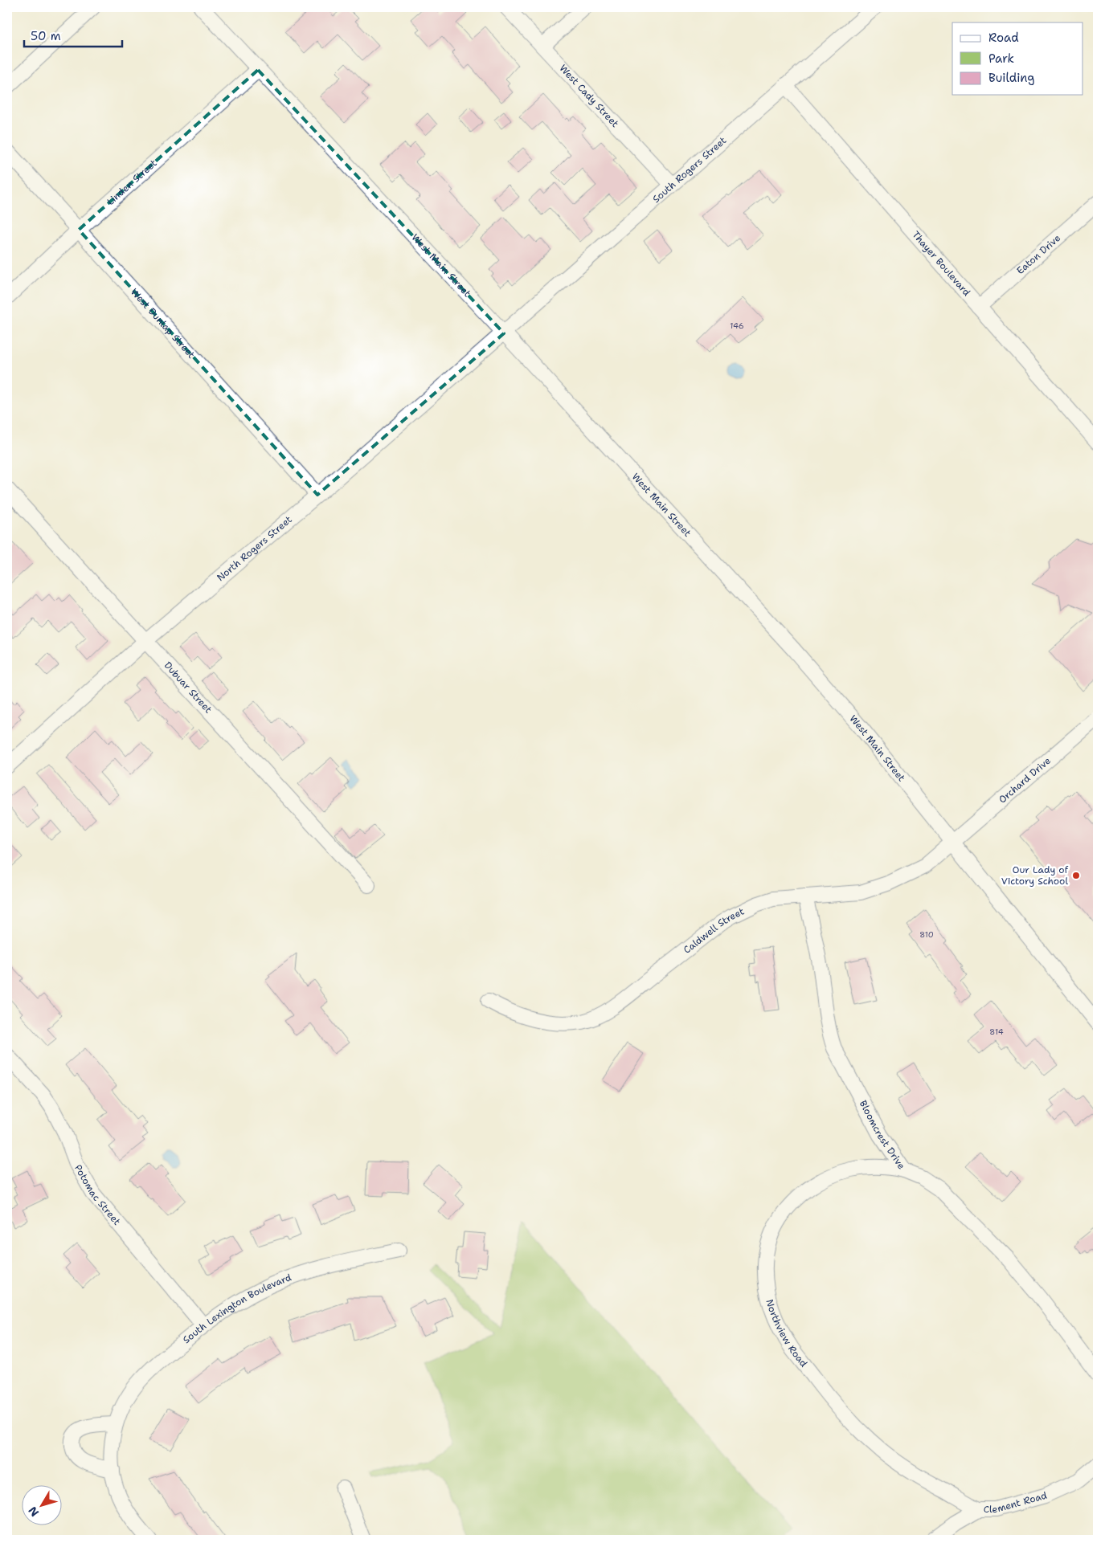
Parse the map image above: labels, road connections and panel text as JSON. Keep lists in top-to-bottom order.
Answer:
{
  "streets": {
    "street": [
      "West Cady Street",
      "South Rogers Street",
      "Linden Street",
      "Eaton Drive",
      "Thayer Boulevard",
      "West Main Street",
      "West Dunlap Street",
      "North Rogers Street",
      "Dubuar Street",
      "Orchard Drive",
      "Caldwell Street",
      "Bloomcrest Drive",
      "Potomac Street",
      "South Lexington Boulevard",
      "Northview Road",
      "Clement Road"
    ]
  },
  "crossings": [
    ["West Cady Street", "South Rogers Street"],
    ["South Rogers Street", "Thayer Boulevard"],
    ["South Rogers Street", "West Main Street"],
    ["South Rogers Street", "North Rogers Street"],
    ["Linden Street", "West Main Street"],
    ["Linden Street", "West Dunlap Street"],
    ["Eaton Drive", "Thayer Boulevard"],
    ["West Main Street", "North Rogers Street"],
    ["West Main Street", "Orchard Drive"],
    ["West Main Street", "Caldwell Street"],
    ["West Dunlap Street", "North Rogers Street"],
    ["North Rogers Street", "Dubuar Street"],
    ["Orchard Drive", "Caldwell Street"],
    ["Caldwell Street", "Bloomcrest Drive"],
    ["Bloomcrest Drive", "Northview Road"],
    ["Potomac Street", "South Lexington Boulevard"],
    ["Northview Road", "Clement Road"]
  ],
  "places": ["Our Lady of Victory School"],
  "house_numbers": ["146", "810", "814"],
  "legend": ["Road", "Park", "Building"],
  "scale_bar": "50 m",
  "north": "bottom left"
}
